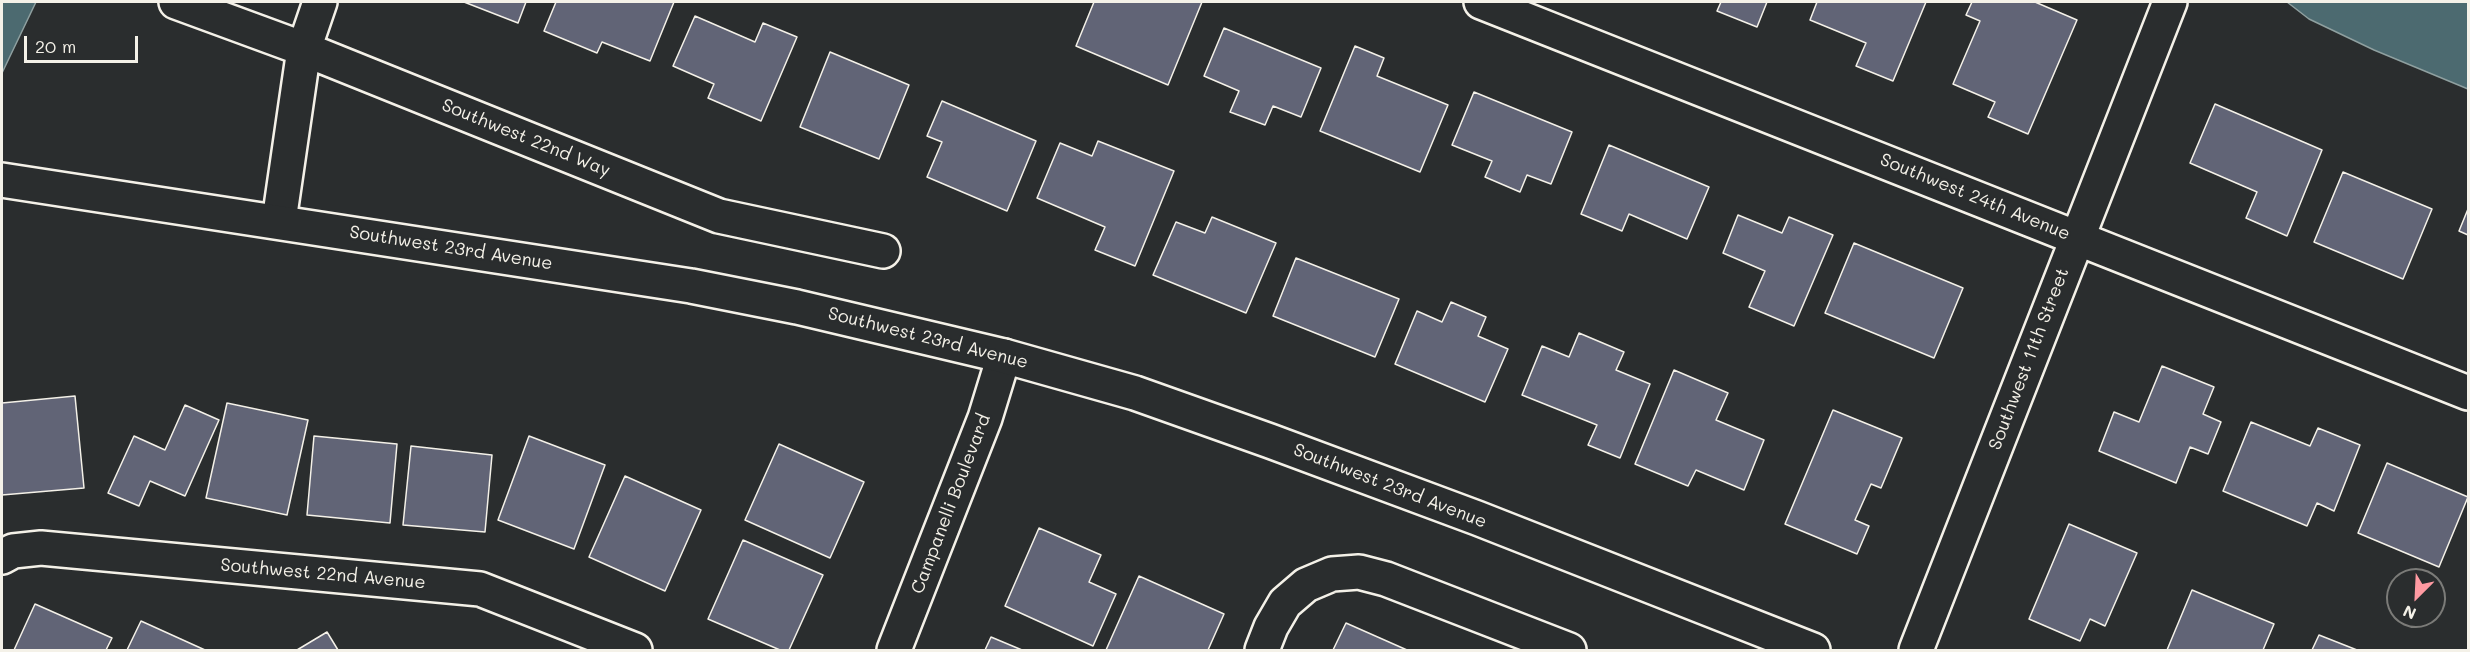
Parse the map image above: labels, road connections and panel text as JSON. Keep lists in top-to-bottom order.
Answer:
{
  "streets": {
    "street": [
      "Southwest 22nd Way",
      "Southwest 24th Avenue",
      "Southwest 23rd Avenue",
      "Southwest 11th Street",
      "Campanelli Boulevard",
      "Southwest 22nd Avenue"
    ]
  },
  "crossings": [
    ["Southwest 24th Avenue", "Southwest 11th Street"],
    ["Southwest 23rd Avenue", "Campanelli Boulevard"]
  ],
  "scale_bar": "20 m",
  "north": "bottom left"
}
